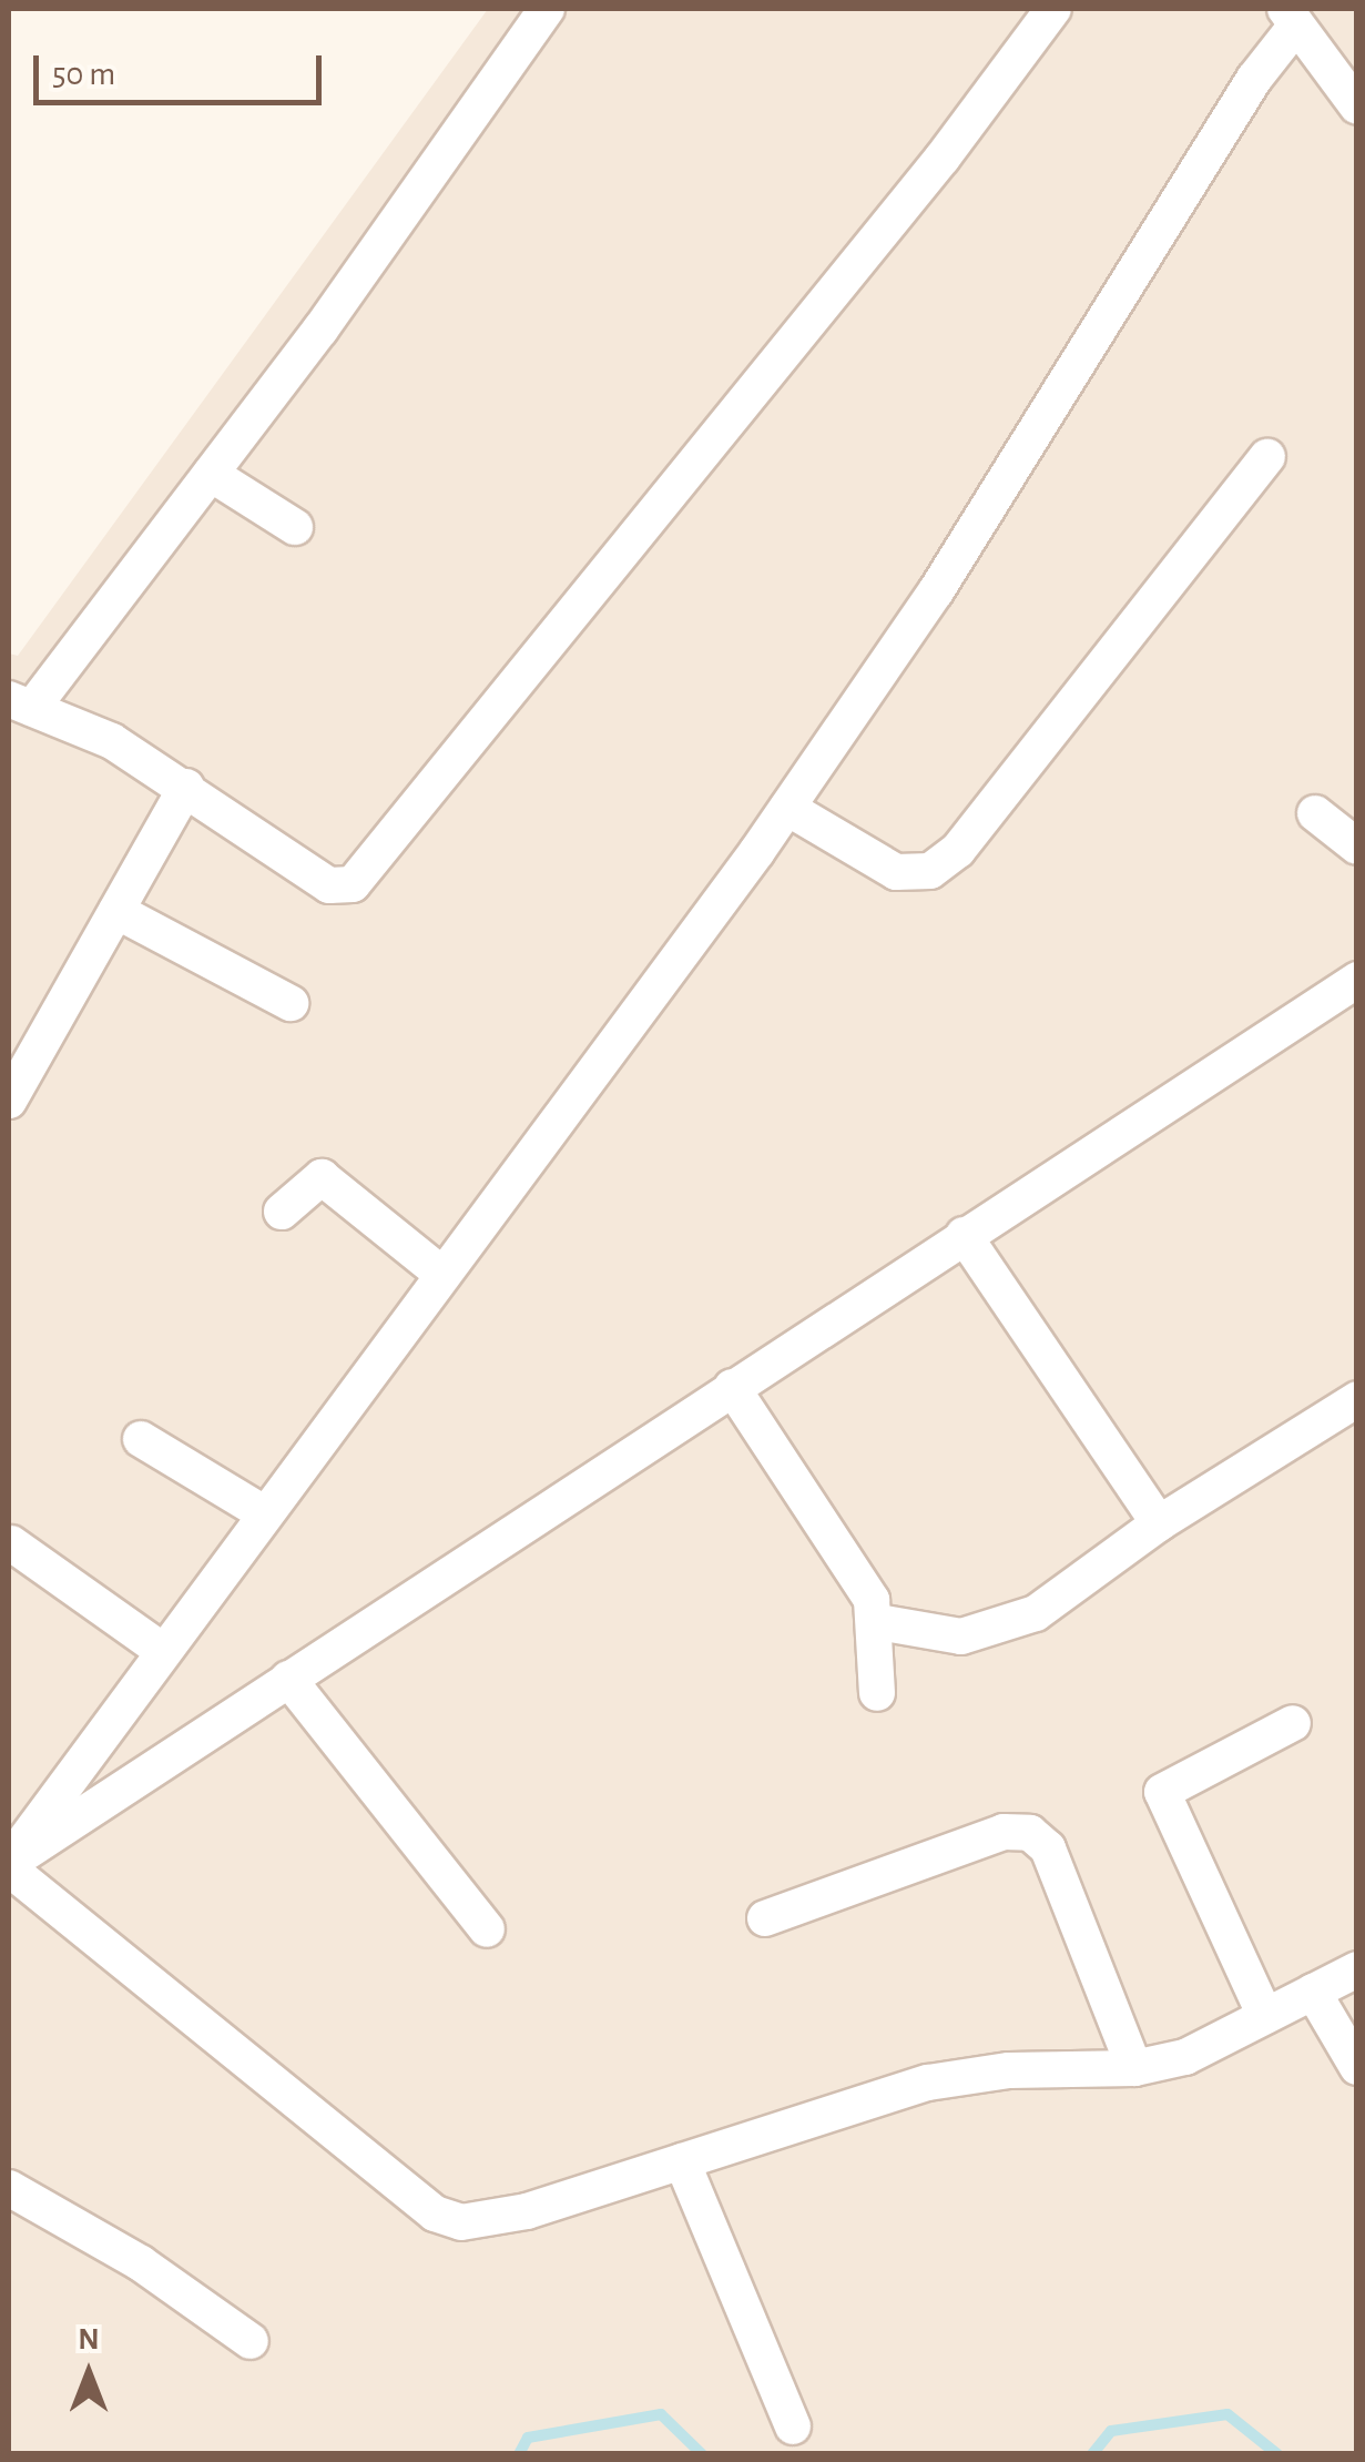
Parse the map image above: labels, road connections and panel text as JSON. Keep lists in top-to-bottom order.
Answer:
{
  "scale_bar": "50 m",
  "north": "top"
}
